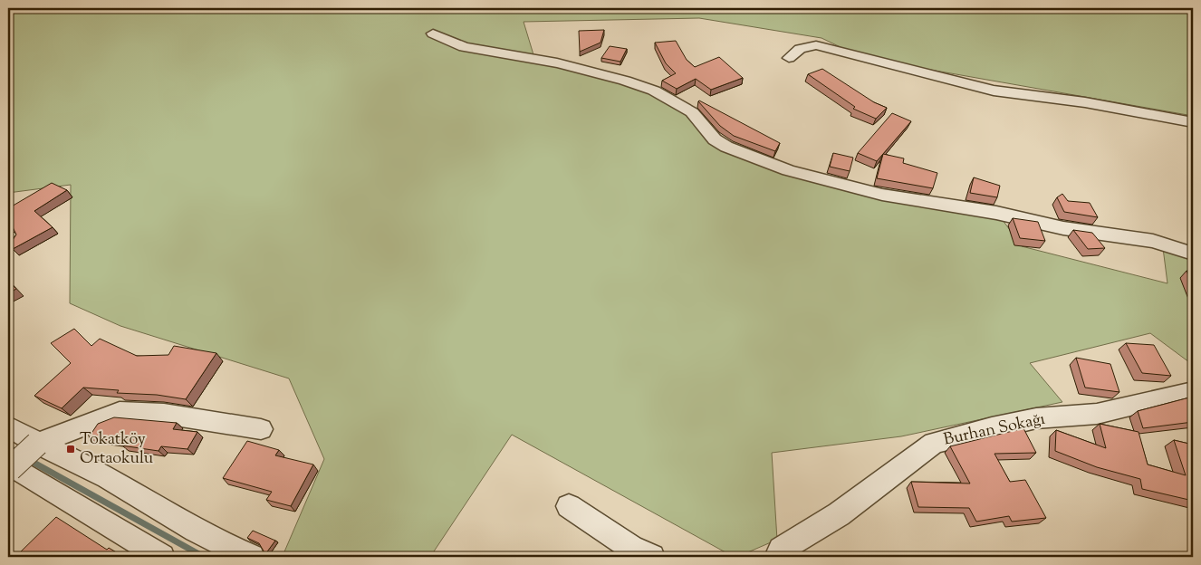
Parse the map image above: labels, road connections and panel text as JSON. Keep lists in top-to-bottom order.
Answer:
{
  "streets": {
    "street": ["Burhan Sokağı"]
  },
  "places": {
    "transit": ["Tokatköy Ortaokulu"]
  }
}
